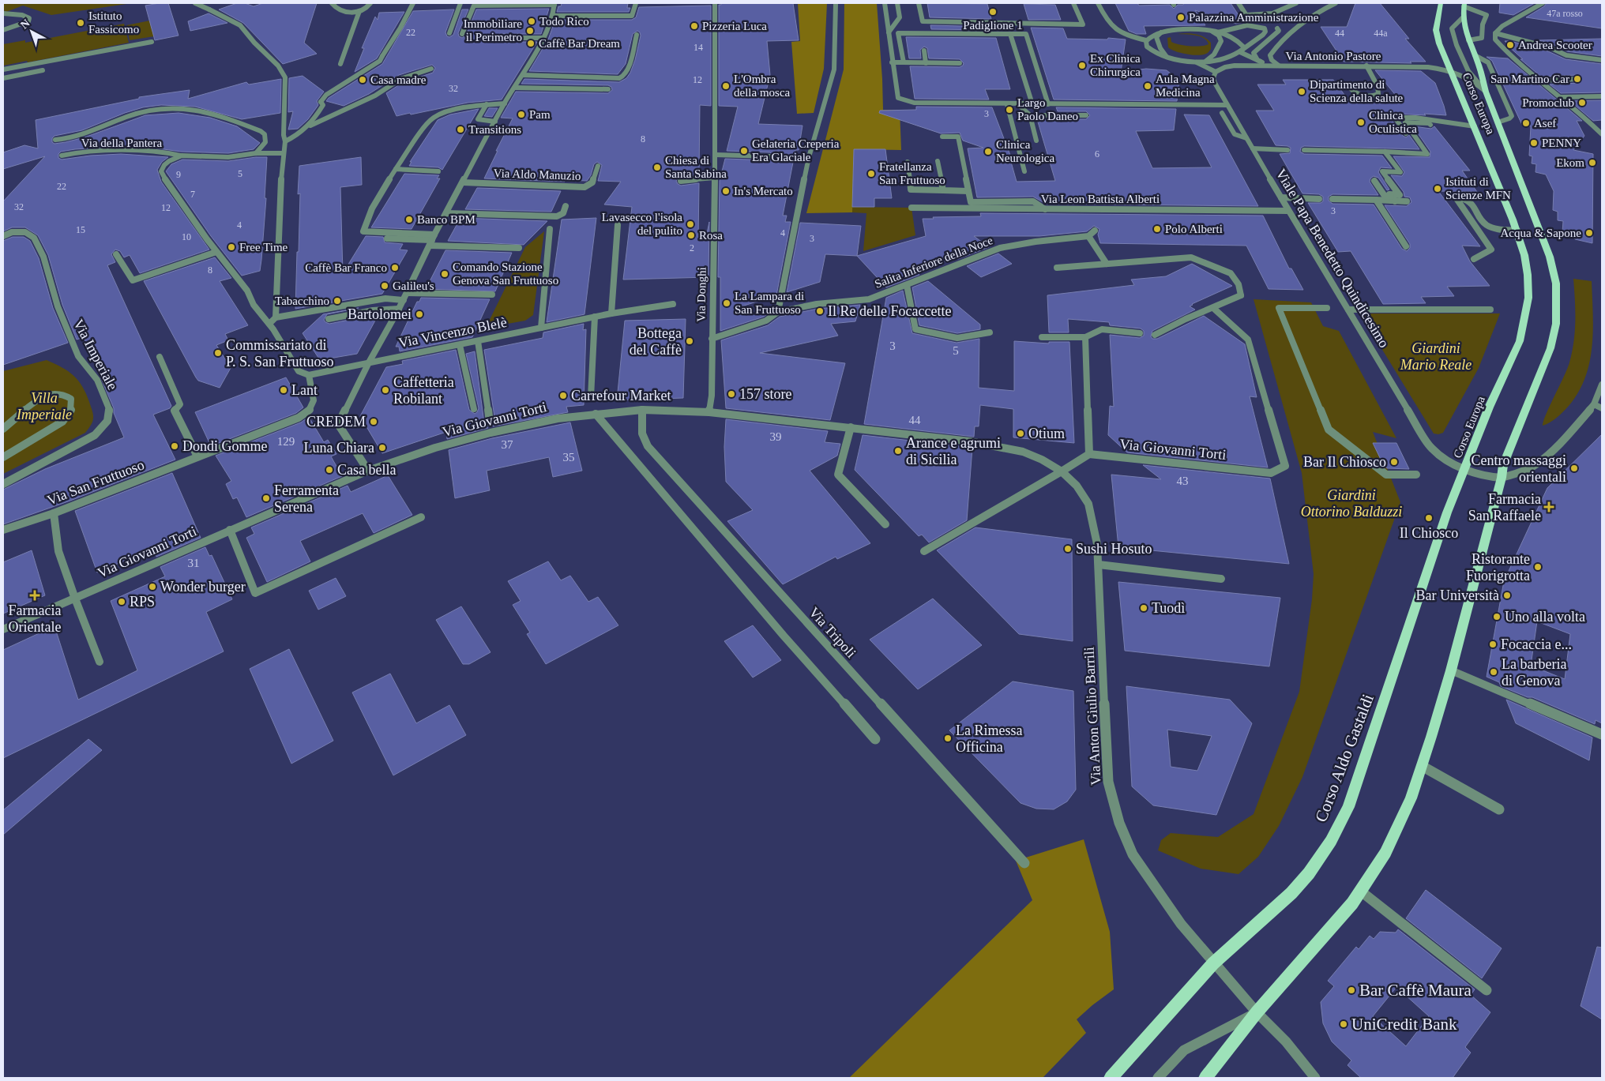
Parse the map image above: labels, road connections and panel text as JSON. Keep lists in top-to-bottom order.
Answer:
{
  "streets": {
    "main road": ["Corso Europa", "Corso Aldo Gastaldi"],
    "street": [
      "Via Antonio Pastore",
      "Via della Pantera",
      "Via Aldo Manuzio",
      "Via Leon Battista Alberti",
      "Viale Papa Benedetto Quindicesimo",
      "Salita Inferiore della Noce",
      "Via Donghi",
      "Via Vincenzo Blelè",
      "Via Imperiale",
      "Via Giovanni Torti",
      "Via San Fruttuoso",
      "Via Tripoli",
      "Via Anton Giulio Barrili"
    ]
  },
  "crossings": [
    ["Via Antonio Pastore", "Corso Europa"],
    ["Via Antonio Pastore", "Viale Papa Benedetto Quindicesimo"],
    ["Corso Europa", "Viale Papa Benedetto Quindicesimo"],
    ["Corso Europa", "Corso Aldo Gastaldi"],
    ["Via Aldo Manuzio", "Via Vincenzo Blelè"],
    ["Via Aldo Manuzio", "Via Giovanni Torti"],
    ["Via Leon Battista Alberti", "Viale Papa Benedetto Quindicesimo"],
    ["Viale Papa Benedetto Quindicesimo", "Corso Aldo Gastaldi"],
    ["Via Donghi", "Via Giovanni Torti"],
    ["Via Vincenzo Blelè", "Via Giovanni Torti"],
    ["Via Vincenzo Blelè", "Via San Fruttuoso"],
    ["Via Giovanni Torti", "Via Tripoli"],
    ["Via Giovanni Torti", "Via Anton Giulio Barrili"],
    ["Via Anton Giulio Barrili", "Corso Aldo Gastaldi"]
  ],
  "parks": ["Giardini Mario Reale", "Villa Imperiale", "Giardini Ottorino Balduzzi"],
  "places": {
    "other": [
      "Padiglione 1",
      "Palazzina Amministrazione",
      "Todo Rico",
      "Istituto Fassicomo",
      "Pizzeria Luca",
      "Immobiliare il Perimetro",
      "Caffè Bar Dream",
      "Andrea Scooter",
      "Ex Clinica Chirurgica",
      "San Martino Car",
      "Casa madre",
      "L'Ombra della mosca",
      "Aula Magna Medicina",
      "Dipartimento di Scienza della salute",
      "Promoclub",
      "Largo Paolo Daneo",
      "Pam",
      "Clinica Oculistica",
      "Asef",
      "Transitions",
      "PENNY",
      "Gelateria Creperia Era Glaciale",
      "Clinica Neurologica",
      "Ekom",
      "Chiesa di Santa Sabina",
      "Fratellanza San Fruttuoso",
      "Istituti di Scienze MFN",
      "In's Mercato",
      "Banco BPM",
      "Lavasecco l'isola del pulito",
      "Polo Alberti",
      "Acqua & Sapone",
      "Rosa",
      "Free Time",
      "Caffè Bar Franco",
      "Comando Stazione Genova San Fruttuoso",
      "Galileu's",
      "Tabacchino",
      "La Lampara di San Fruttuoso",
      "Il Re delle Focaccette",
      "Bartolomei",
      "Bottega del Caffè",
      "Commissariato di P. S. San Fruttuoso",
      "Lant",
      "Caffetteria Robilant",
      "157 store",
      "Carrefour Market",
      "CREDEM",
      "Otium",
      "Dondi Gomme",
      "Luna Chiara",
      "Arance e agrumi di Sicilia",
      "Bar Il Chiosco",
      "Centro massaggi orientali",
      "Casa bella",
      "Ferramenta Serena",
      "Il Chiosco",
      "Sushi Hosuto",
      "Ristorante Fuorigrotta",
      "Wonder burger",
      "Bar Università",
      "RPS",
      "Tuodì",
      "Uno alla volta",
      "Focaccia e...",
      "La barberia di Genova",
      "La Rimessa Officina",
      "Bar Caffè Maura",
      "UniCredit Bank"
    ],
    "health": ["Farmacia San Raffaele", "Farmacia Orientale"]
  },
  "house_numbers": [
    "47a rosso",
    "22",
    "44",
    "44a",
    "14",
    "12",
    "32",
    "3",
    "8",
    "6",
    "5",
    "9",
    "22",
    "7",
    "32",
    "12",
    "3",
    "4",
    "15",
    "4",
    "10",
    "3",
    "2",
    "8",
    "3",
    "5",
    "44",
    "39",
    "129",
    "37",
    "35",
    "43",
    "31"
  ],
  "north": "top left"
}
